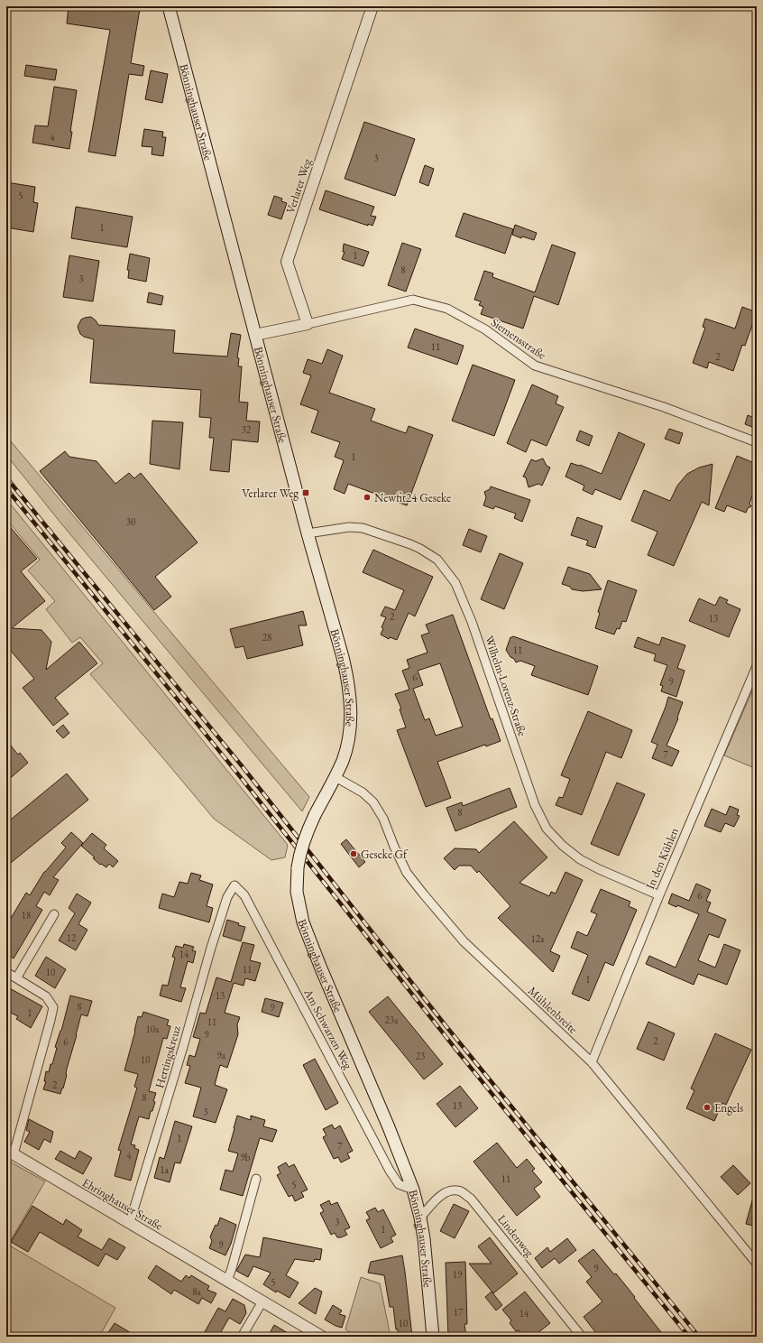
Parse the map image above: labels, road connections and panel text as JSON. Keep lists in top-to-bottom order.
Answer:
{
  "streets": {
    "main road": ["Bönninghauser Straße"],
    "street": [
      "Verlarer Weg",
      "Siemensstraße",
      "Wilhelm-Lorenz-Straße",
      "In den Kühlen",
      "Mühlenbreite",
      "Am Schwarzen Weg",
      "Hertingskreuz",
      "Ehringhauser Straße",
      "Lindenweg"
    ]
  },
  "crossings": [
    ["Bönninghauser Straße", "Wilhelm-Lorenz-Straße"],
    ["Bönninghauser Straße", "Mühlenbreite"],
    ["Bönninghauser Straße", "Am Schwarzen Weg"],
    ["Bönninghauser Straße", "Lindenweg"],
    ["Verlarer Weg", "Siemensstraße"],
    ["Wilhelm-Lorenz-Straße", "In den Kühlen"],
    ["In den Kühlen", "Mühlenbreite"],
    ["Am Schwarzen Weg", "Hertingskreuz"],
    ["Hertingskreuz", "Ehringhauser Straße"]
  ],
  "places": {
    "transit": ["Verlarer Weg"],
    "other": ["Newfit24 Geseke", "Geseke Gf", "Engels"]
  },
  "house_numbers": [
    "4",
    "3",
    "5",
    "1",
    "1",
    "8",
    "3",
    "11",
    "2",
    "32",
    "1",
    "30",
    "2",
    "13",
    "28",
    "11",
    "6",
    "9",
    "7",
    "8",
    "6",
    "18",
    "12",
    "12a",
    "14",
    "11",
    "10",
    "1",
    "13",
    "8",
    "9",
    "1",
    "23a",
    "11",
    "10a",
    "9",
    "2",
    "6",
    "9a",
    "23",
    "10",
    "2",
    "8",
    "13",
    "3",
    "1",
    "7",
    "4",
    "9b",
    "1a",
    "11",
    "5",
    "3",
    "1",
    "9",
    "9",
    "19",
    "5",
    "8a",
    "17",
    "14",
    "10"
  ]
}
